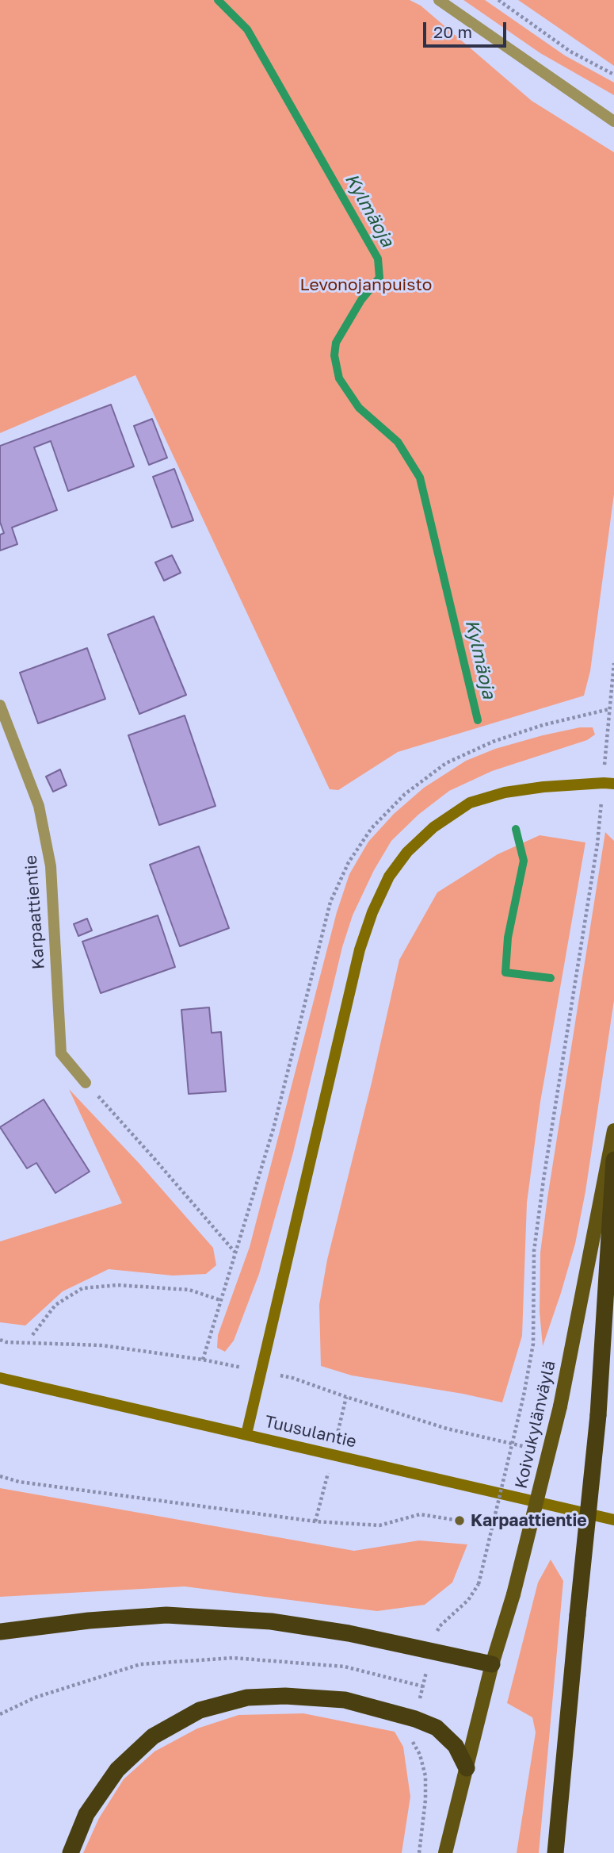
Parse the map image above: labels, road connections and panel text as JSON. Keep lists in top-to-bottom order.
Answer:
{
  "streets": {
    "main road": ["Koivukylänväylä", "Tuusulantie"],
    "street": ["Karpaattientie"]
  },
  "water": ["Kylmäoja"],
  "parks": ["Levonojanpuisto"],
  "places": ["Karpaattientie"],
  "scale_bar": "20 m"
}
